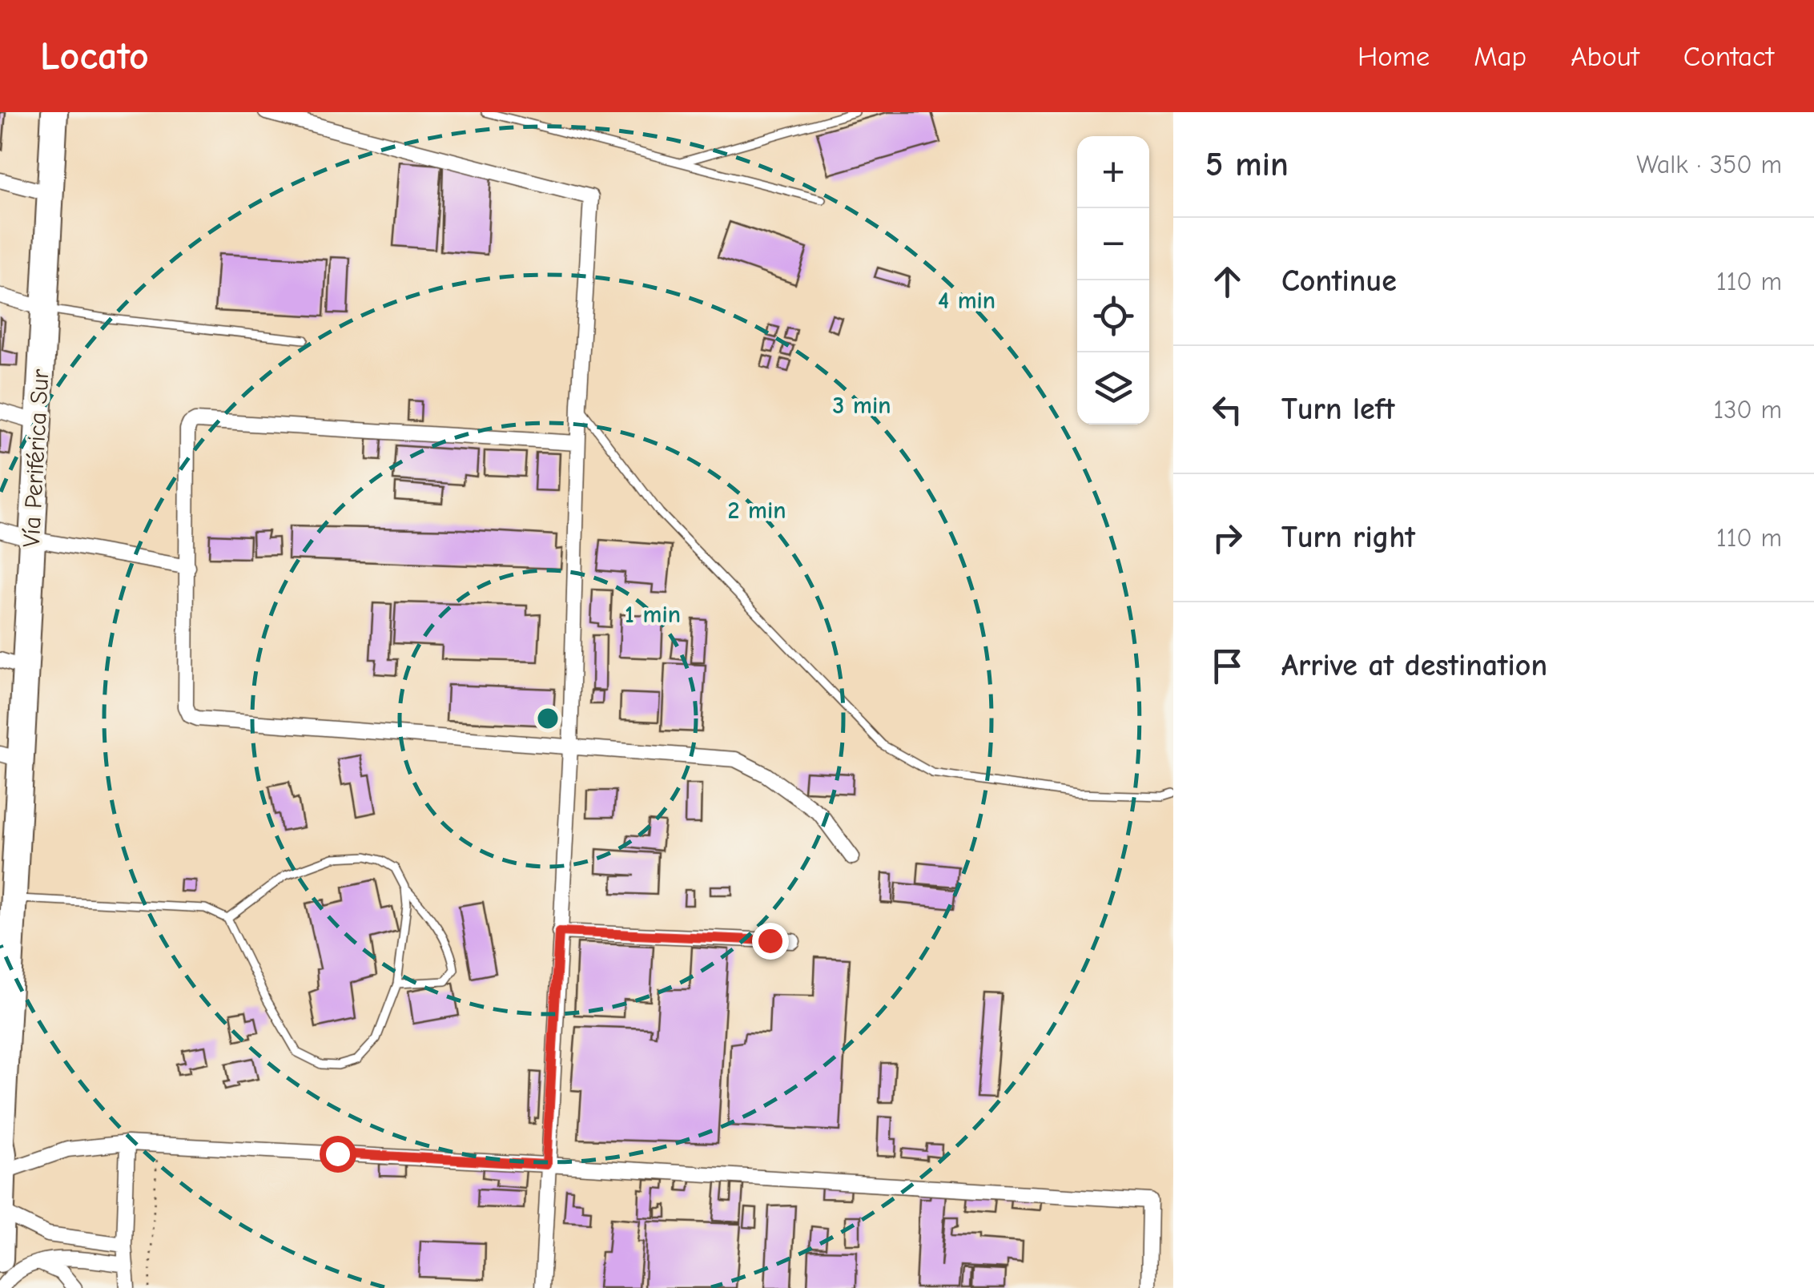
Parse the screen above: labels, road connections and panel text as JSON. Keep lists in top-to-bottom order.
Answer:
{
  "streets": {
    "highway": ["Vía Periférica Sur"]
  },
  "page": {
    "header": "Locato",
    "nav": [
      "Home",
      "Map",
      "About",
      "Contact"
    ],
    "heading": ["5 min", "Walk · 350 m"],
    "map_buttons": ["+", "−"],
    "list": [
      ["Continue", "110 m"],
      ["Turn left", "130 m"],
      ["Turn right", "110 m"],
      "Arrive at destination"
    ]
  },
  "rings": [
    "4 min",
    "3 min",
    "2 min",
    "1 min"
  ]
}
